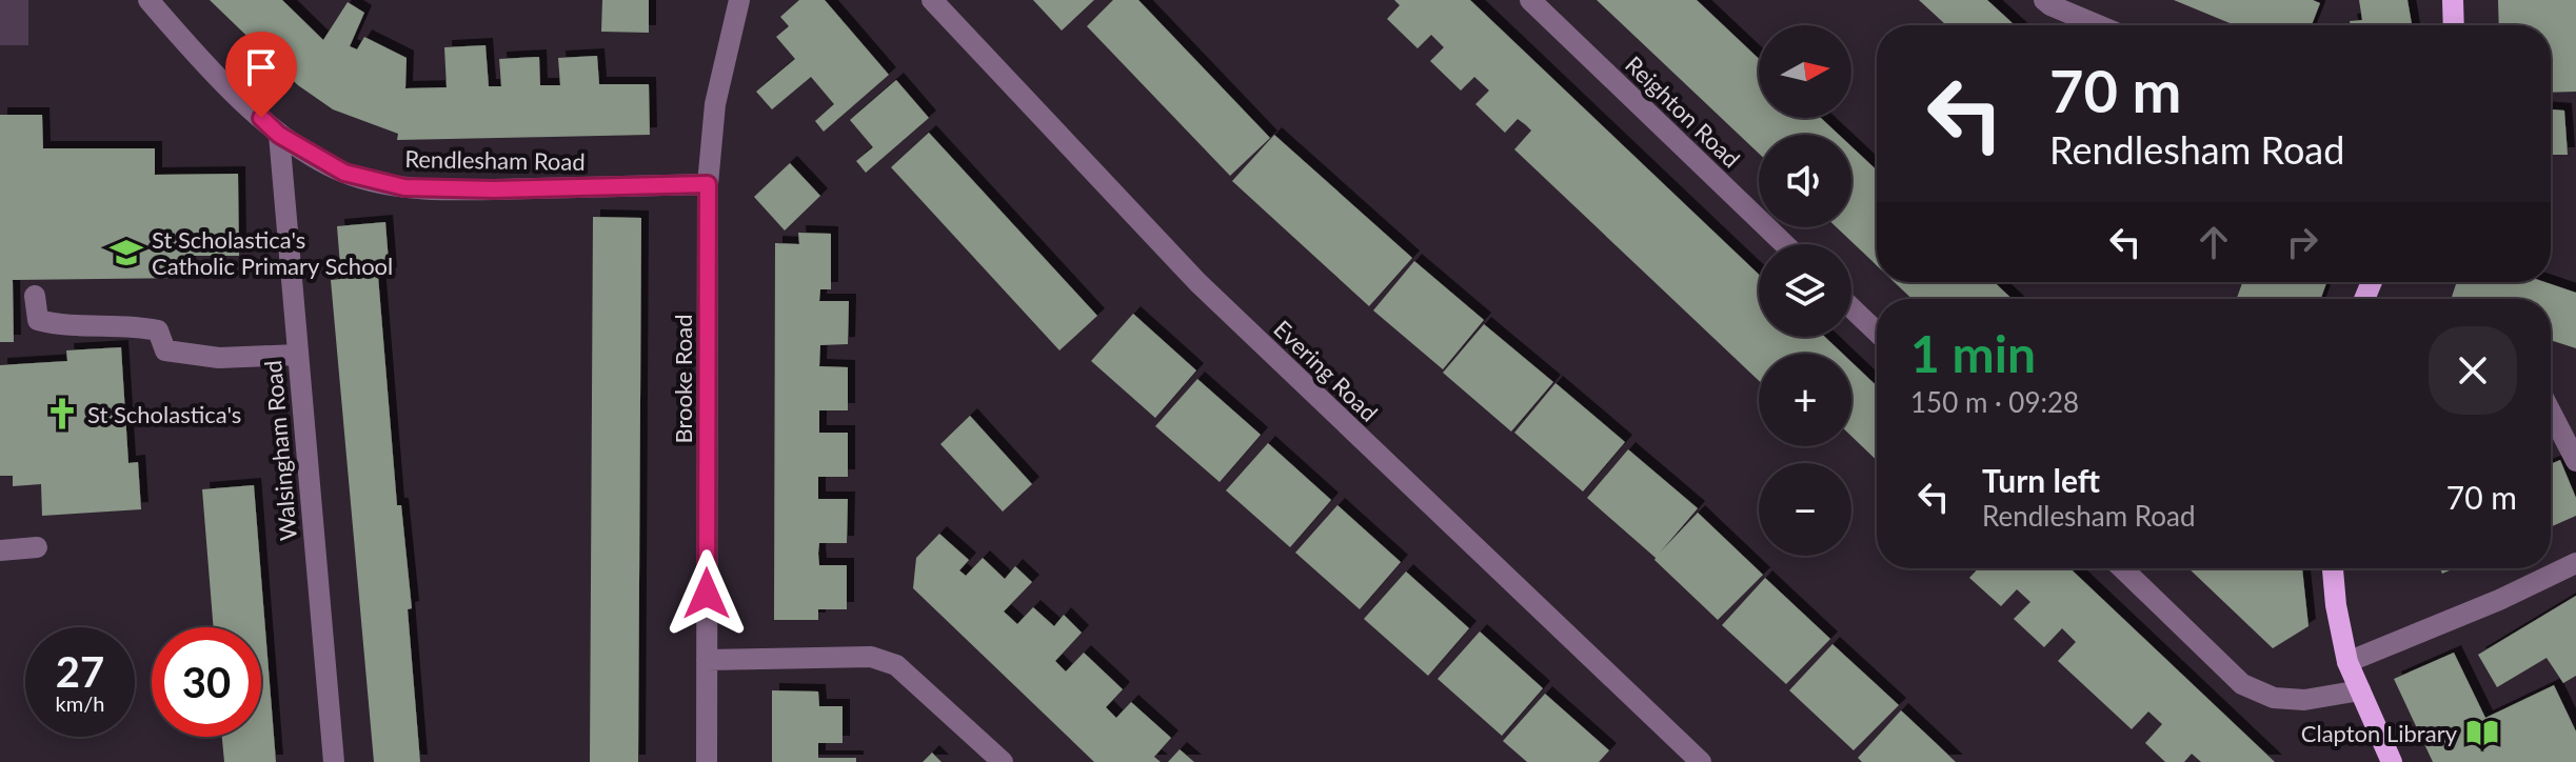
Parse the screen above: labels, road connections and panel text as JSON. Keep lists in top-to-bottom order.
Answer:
{
  "streets": {
    "street": [
      "Reighton Road",
      "Rendlesham Road",
      "Evering Road",
      "Brooke Road",
      "Walsingham Road"
    ]
  },
  "crossings": [
    ["Rendlesham Road", "Brooke Road"],
    ["Rendlesham Road", "Walsingham Road"]
  ],
  "places": {
    "school or university": ["St Scholastica's Catholic Primary School"],
    "church": ["St Scholastica's"],
    "library": ["Clapton Library"]
  },
  "north": "right",
  "page": {
    "map_buttons": ["+", "−"],
    "turn": ["70 m", "Rendlesham Road"],
    "heading": ["1 min", "150 m · 09:28"],
    "list": [
      {
        "name": "Turn left",
        "note": "Rendlesham Road",
        "value": "70 m"
      }
    ],
    "speed": "27 km/h",
    "limit": "30"
  }
}
